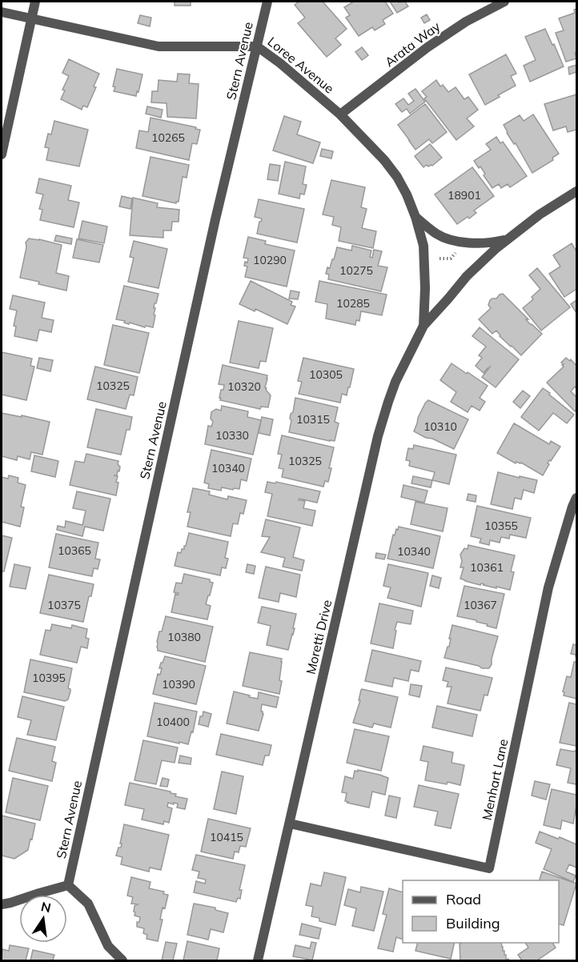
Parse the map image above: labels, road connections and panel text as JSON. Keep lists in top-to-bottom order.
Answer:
{
  "streets": {
    "street": [
      "Arata Way",
      "Stern Avenue",
      "Loree Avenue",
      "Moretti Drive",
      "Menhart Lane"
    ]
  },
  "crossings": [
    ["Arata Way", "Loree Avenue"],
    ["Stern Avenue", "Loree Avenue"],
    ["Loree Avenue", "Moretti Drive"],
    ["Moretti Drive", "Menhart Lane"]
  ],
  "house_numbers": [
    "10265",
    "18901",
    "10290",
    "10275",
    "10285",
    "10305",
    "10325",
    "10320",
    "10315",
    "10310",
    "10330",
    "10325",
    "10340",
    "10355",
    "10365",
    "10340",
    "10361",
    "10375",
    "10367",
    "10380",
    "10395",
    "10390",
    "10400",
    "10415"
  ],
  "legend": ["Road", "Building"],
  "north": "top"
}
